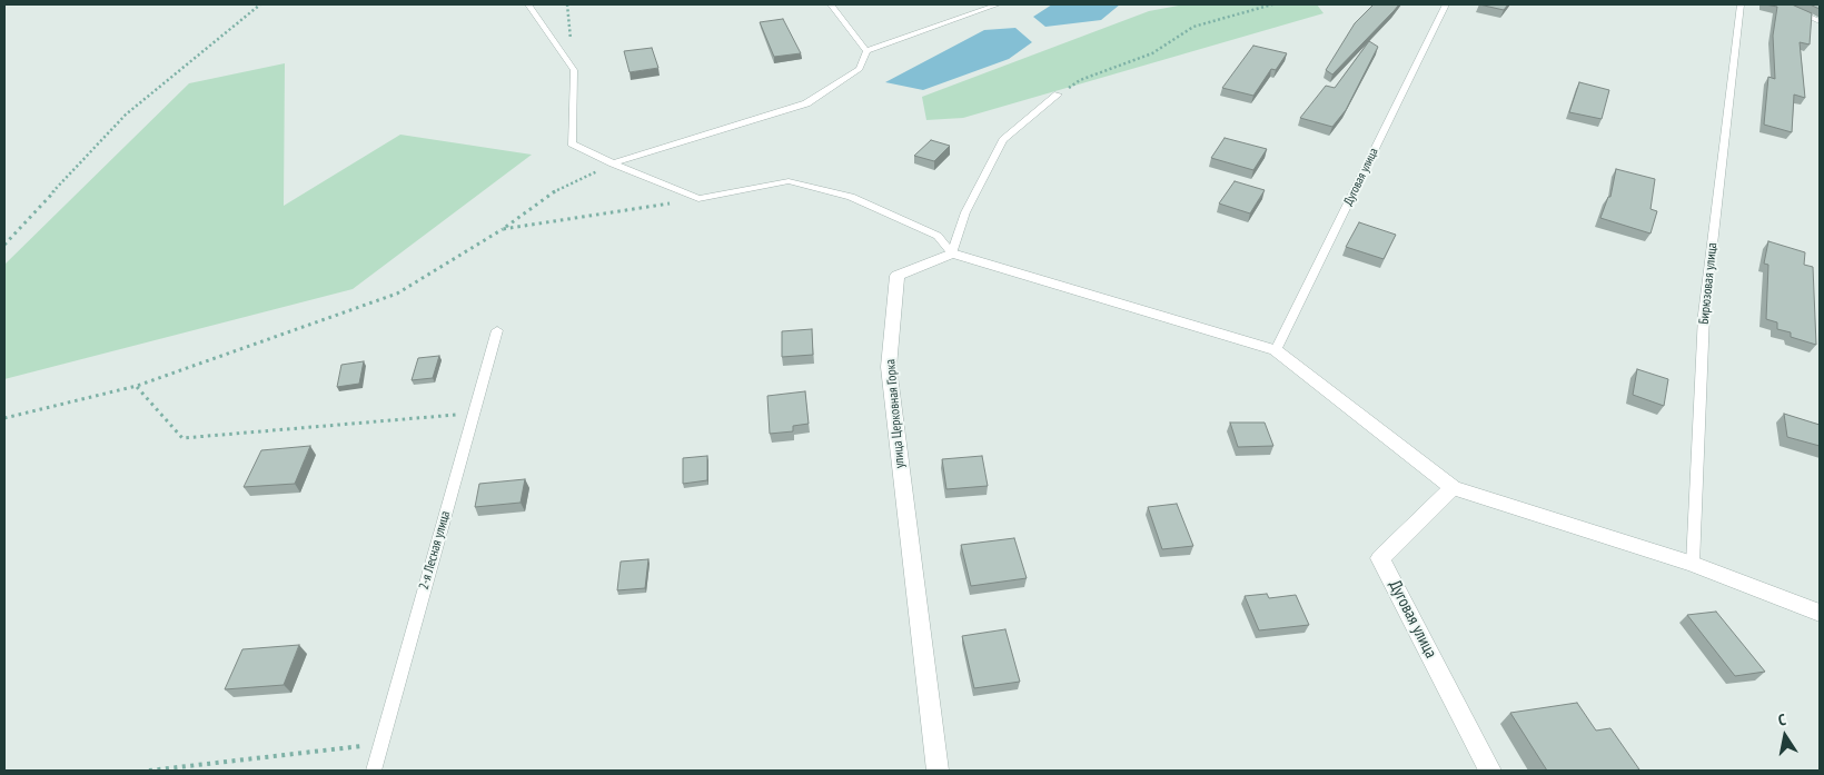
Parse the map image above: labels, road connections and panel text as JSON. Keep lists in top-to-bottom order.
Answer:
{
  "streets": {
    "street": ["Дуговая улица", "улица Церковная Горка"],
    "lane": ["Бирюзовая улица", "2-я Лесная улица"]
  },
  "north": "top"
}
